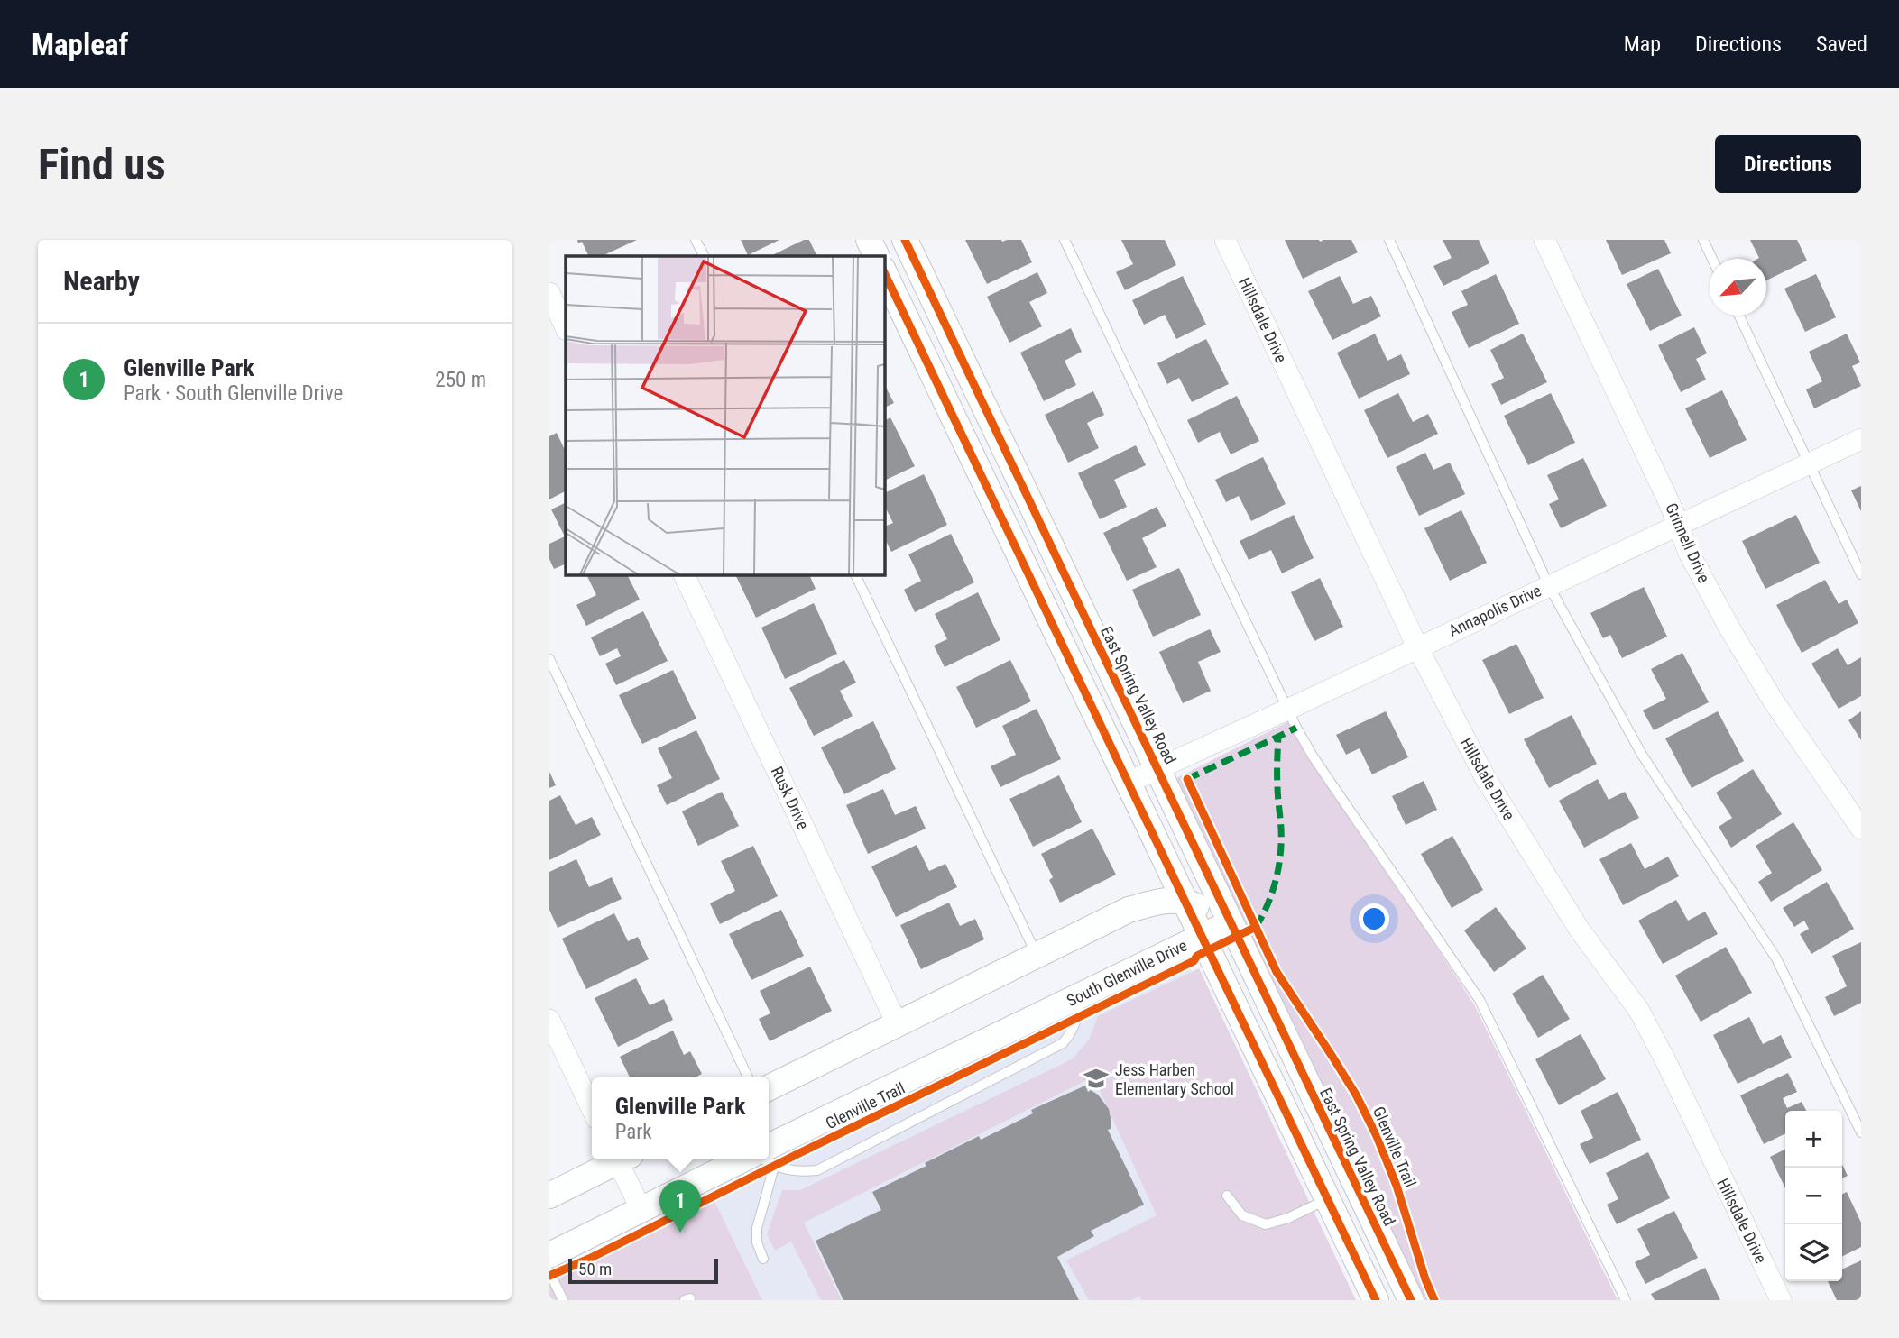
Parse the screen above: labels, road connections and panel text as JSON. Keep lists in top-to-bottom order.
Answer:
{
  "streets": {
    "street": [
      "Hillsdale Drive",
      "Grinnell Drive",
      "Annapolis Drive",
      "East Spring Valley Road",
      "Rusk Drive",
      "South Glenville Drive"
    ],
    "cycle path": ["Glenville Trail"]
  },
  "crossings": [
    ["Hillsdale Drive", "Annapolis Drive"],
    ["Grinnell Drive", "Annapolis Drive"],
    ["Annapolis Drive", "East Spring Valley Road"],
    ["East Spring Valley Road", "South Glenville Drive"]
  ],
  "places": {
    "school or university": ["Jess Harben Elementary School"]
  },
  "scale_bar": "50 m",
  "north": "bottom left",
  "page": {
    "header": "Mapleaf",
    "nav": ["Map", "Directions", "Saved"],
    "buttons": "Directions",
    "title": "Find us",
    "heading": "Nearby",
    "list": [
      {
        "mark": "1",
        "name": "Glenville Park",
        "note": "Park · South Glenville Drive",
        "value": "250 m"
      }
    ],
    "popup": ["Glenville Park", "Park"],
    "map_buttons": ["+", "−"],
    "pins": "1",
    "scale": "50 m"
  }
}
